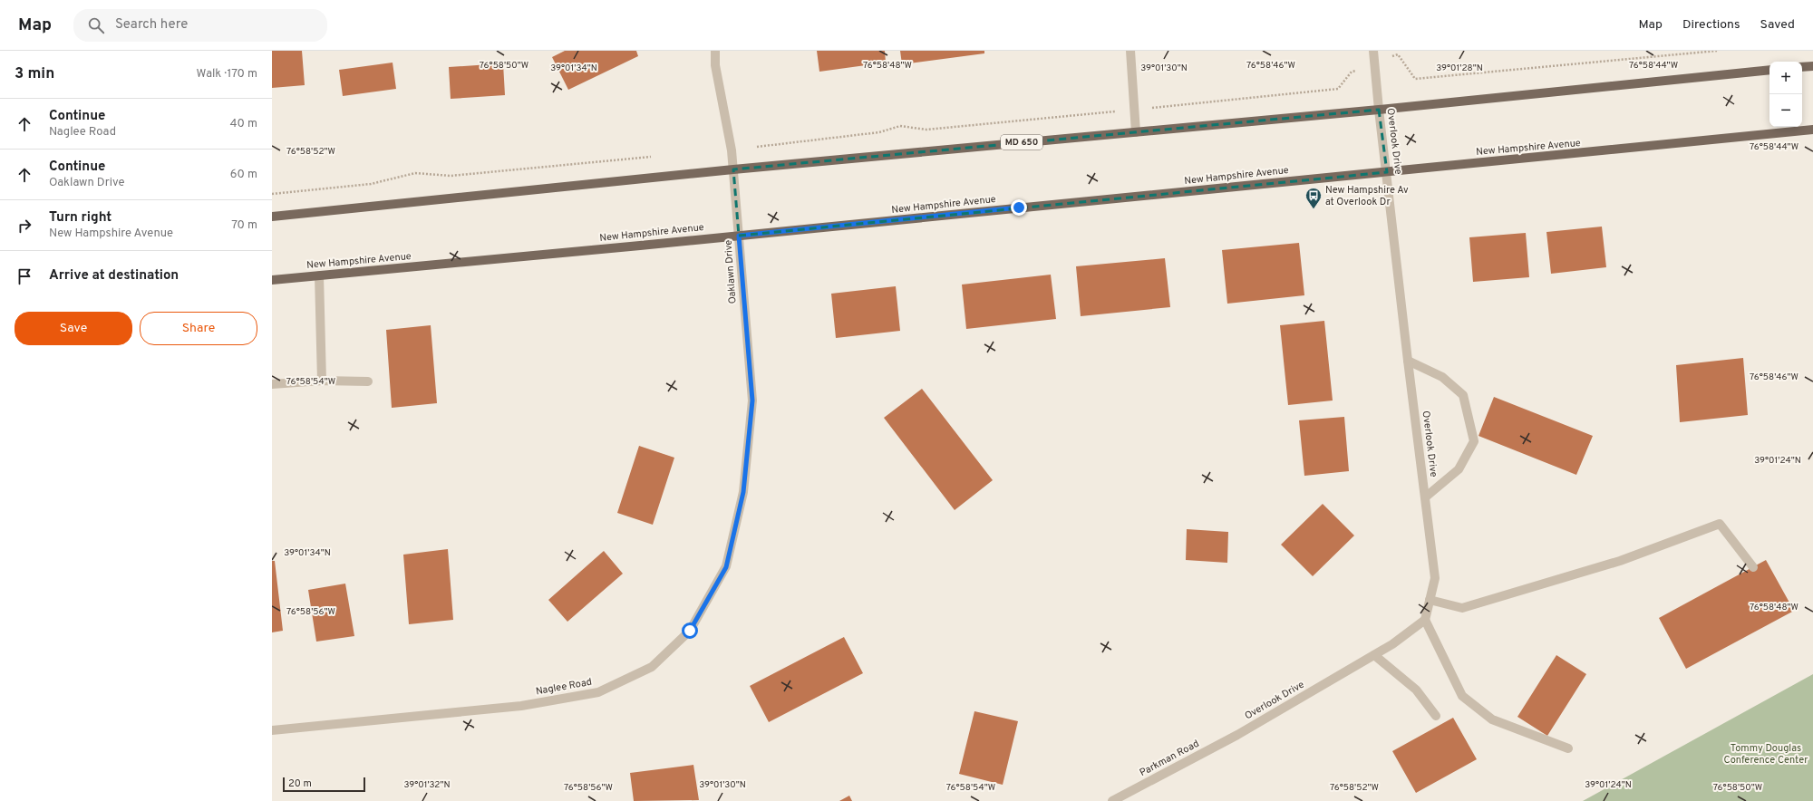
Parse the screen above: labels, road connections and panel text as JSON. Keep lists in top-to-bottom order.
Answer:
{
  "streets": {
    "main road": ["MD 650", "New Hampshire Avenue"],
    "street": [
      "Overlook Drive",
      "Oaklawn Drive",
      "Naglee Road",
      "Parkman Road"
    ]
  },
  "crossings": [
    ["Overlook Drive", "MD 650"],
    ["Overlook Drive", "New Hampshire Avenue"],
    ["Overlook Drive", "Parkman Road"],
    ["MD 650", "Oaklawn Drive"],
    ["New Hampshire Avenue", "Oaklawn Drive"],
    ["Oaklawn Drive", "Naglee Road"]
  ],
  "parks": ["Tommy Douglas Conference Center"],
  "places": {
    "bus stop": ["New Hampshire Av at Overlook Dr"]
  },
  "scale_bar": "20 m",
  "page": {
    "header": "Map",
    "search": "Search here",
    "nav": ["Map", "Directions", "Saved"],
    "heading": ["3 min", "Walk · 170 m"],
    "map_buttons": ["+", "−"],
    "list": [
      ["Continue", "Naglee Road", "40 m"],
      ["Continue", "Oaklawn Drive", "60 m"],
      ["Turn right", "New Hampshire Avenue", "70 m"],
      "Arrive at destination"
    ],
    "buttons": ["Save", "Share"],
    "scale": "20 m"
  },
  "coordinates": [
    "76°58'44\"W",
    "76°58'50\"W",
    "76°58'48\"W",
    "76°58'46\"W",
    "39°01'34\"N",
    "39°01'30\"N",
    "39°01'28\"N",
    "76°58'52\"W",
    "76°58'54\"W",
    "39°01'24\"N",
    "76°58'56\"W",
    "39°01'32\"N"
  ]
}
